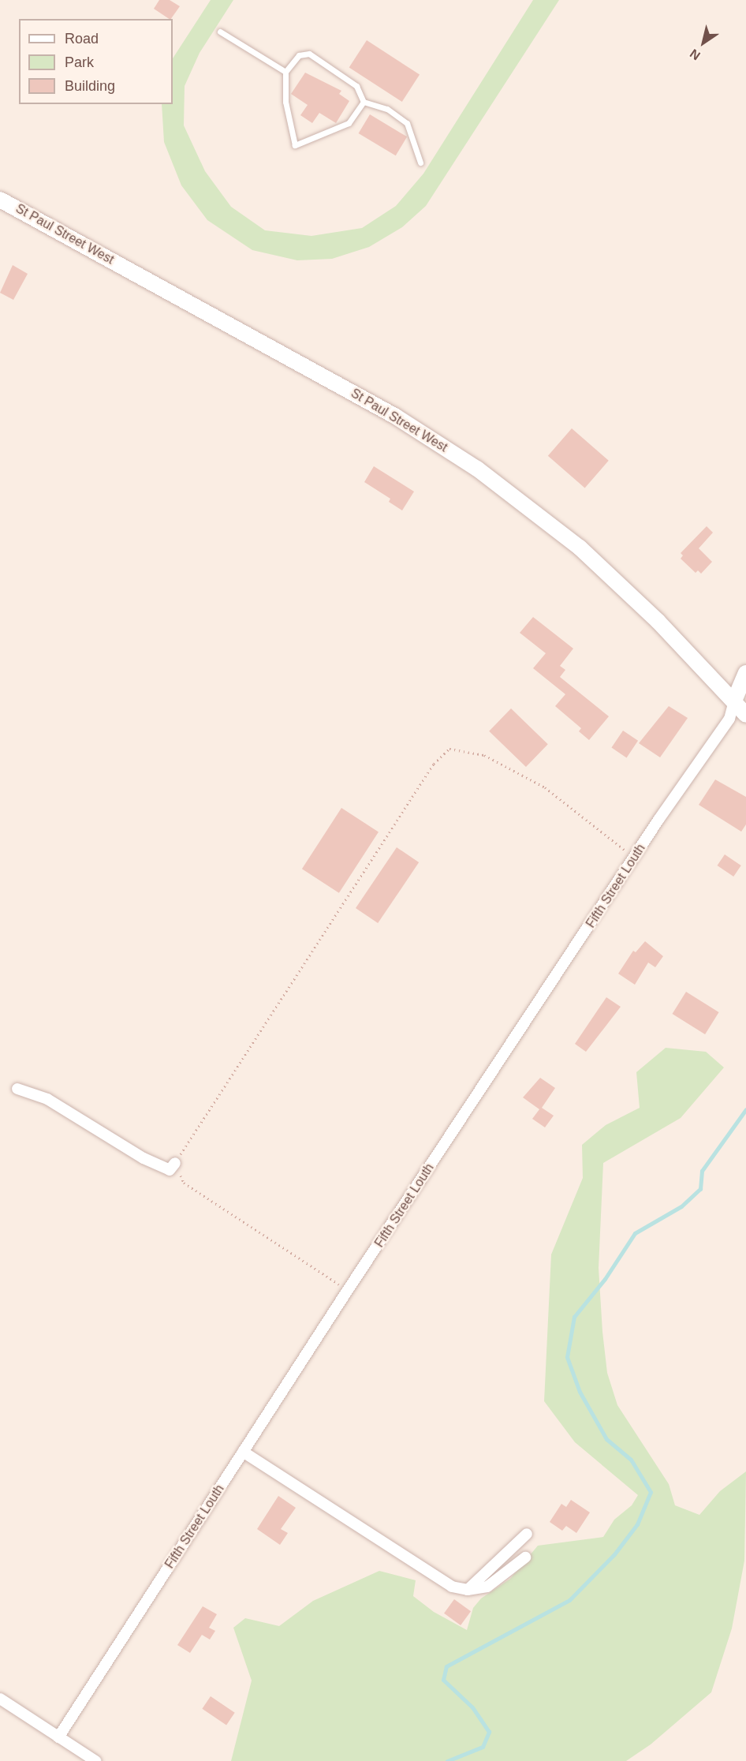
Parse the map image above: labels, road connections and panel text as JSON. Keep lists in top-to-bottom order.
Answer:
{
  "streets": {
    "main road": ["St Paul Street West", "Fifth Street Louth"]
  },
  "crossings": [
    ["St Paul Street West", "Fifth Street Louth"]
  ],
  "legend": ["Road", "Park", "Building"],
  "north": "bottom left"
}
